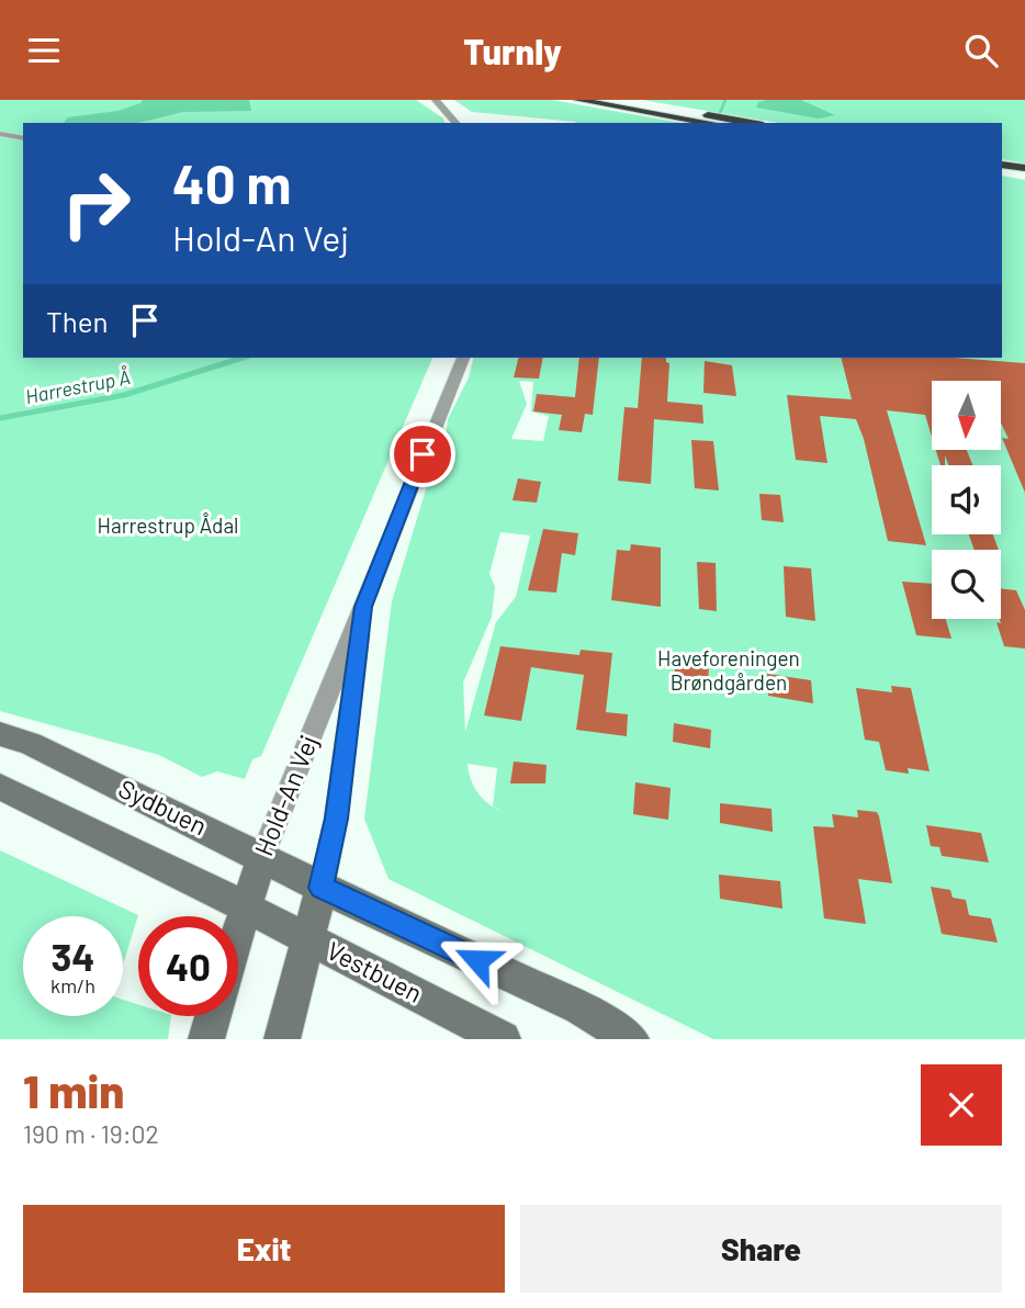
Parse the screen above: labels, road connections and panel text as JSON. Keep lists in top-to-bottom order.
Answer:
{
  "streets": {
    "street": ["Hold-An Vej", "Sydbuen", "Vestbuen"]
  },
  "crossings": [
    ["Hold-An Vej", "Sydbuen"],
    ["Hold-An Vej", "Vestbuen"]
  ],
  "water": ["Harrestrup Å"],
  "parks": ["Harrestrup Ådal", "Haveforeningen Brøndgården"],
  "north": "bottom",
  "page": {
    "header": "Turnly",
    "turn": ["40 m", "Hold-An Vej"],
    "then": "Then",
    "speed": "34 km/h",
    "limit": "40",
    "heading": ["1 min", "190 m · 19:02"],
    "buttons": ["Exit", "Share"]
  }
}
